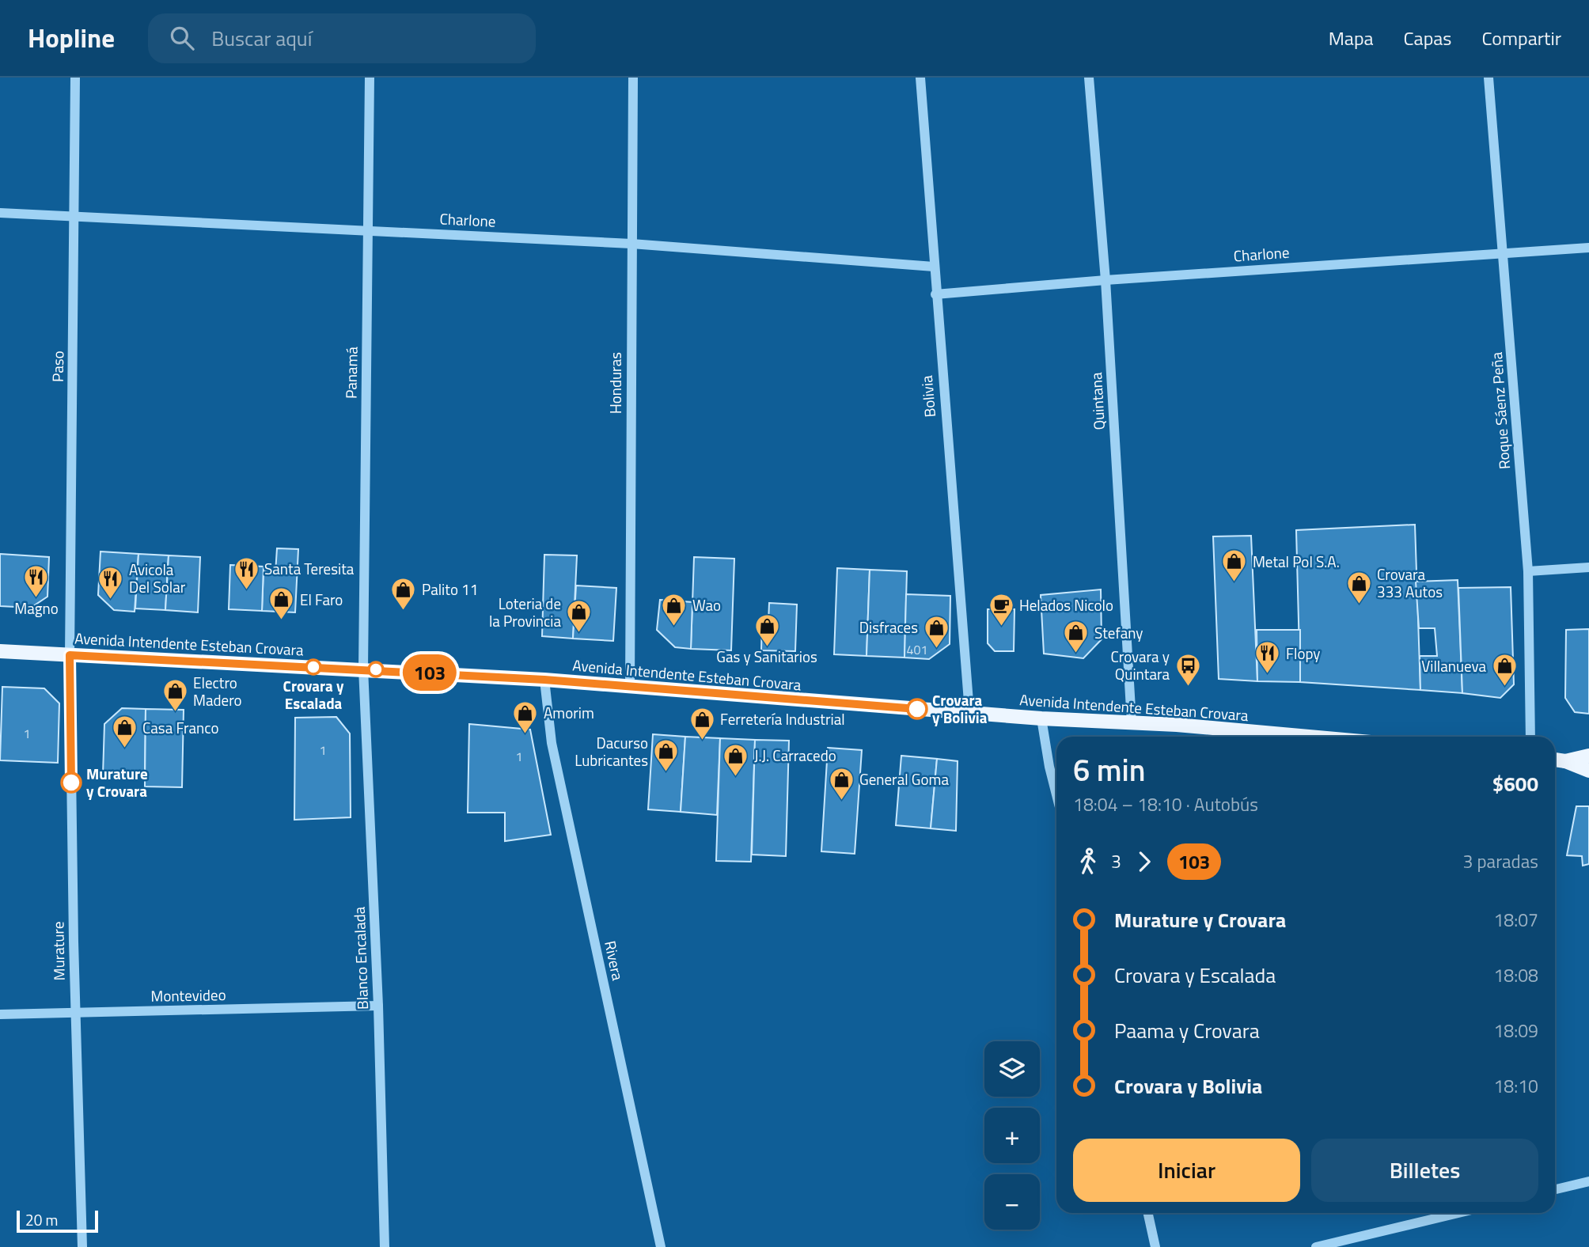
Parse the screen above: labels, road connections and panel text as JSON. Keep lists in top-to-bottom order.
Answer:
{
  "streets": {
    "main road": ["Avenida Intendente Esteban Crovara"],
    "street": [
      "Charlone",
      "Paso",
      "Panamá",
      "Honduras",
      "Bolivia",
      "Quintana",
      "Roque Sáenz Peña",
      "Murature",
      "Blanco Encalada",
      "Rivera",
      "Montevideo"
    ]
  },
  "crossings": [
    ["Charlone", "Paso"],
    ["Charlone", "Panamá"],
    ["Charlone", "Honduras"],
    ["Charlone", "Bolivia"],
    ["Charlone", "Quintana"],
    ["Charlone", "Roque Sáenz Peña"],
    ["Paso", "Avenida Intendente Esteban Crovara"],
    ["Paso", "Murature"],
    ["Panamá", "Avenida Intendente Esteban Crovara"],
    ["Panamá", "Blanco Encalada"],
    ["Honduras", "Avenida Intendente Esteban Crovara"],
    ["Bolivia", "Avenida Intendente Esteban Crovara"],
    ["Quintana", "Avenida Intendente Esteban Crovara"],
    ["Avenida Intendente Esteban Crovara", "Murature"],
    ["Avenida Intendente Esteban Crovara", "Blanco Encalada"],
    ["Avenida Intendente Esteban Crovara", "Rivera"],
    ["Murature", "Montevideo"],
    ["Blanco Encalada", "Montevideo"]
  ],
  "places": {
    "shop": [
      "Metal Pol S.A.",
      "Crovara 333 Autos",
      "Palito 11",
      "El Faro",
      "Wao",
      "Loteria de la Provincia",
      "Gas y Sanitarios",
      "Disfraces",
      "Stefany",
      "Villanueva",
      "Electro Madero",
      "Amorim",
      "Ferretería Industrial",
      "Casa Franco",
      "Dacurso Lubricantes",
      "J.J. Carracedo",
      "General Goma"
    ],
    "restaurant": [
      "Santa Teresita",
      "Magno",
      "Avicola Del Solar",
      "Flopy"
    ],
    "cafe": ["Helados Nicolo"],
    "other": ["Crovara y Escalada", "Crovara y Bolivia", "Murature y Crovara"],
    "bus stop": ["Crovara y Quintara"]
  },
  "lines": ["bus line 103"],
  "house_numbers": [
    "401",
    "1",
    "1",
    "1"
  ],
  "scale_bar": "20 m",
  "page": {
    "header": "Hopline",
    "search": "Buscar aquí",
    "nav": ["Mapa", "Capas", "Compartir"],
    "on_map": "103",
    "heading": ["6 min", "18:04 – 18:10 · Autobús", "$600"],
    "legs": ["3", "103", "3 paradas"],
    "list": [
      {
        "name": "Murature y Crovara",
        "value": "18:07"
      },
      {
        "name": "Crovara y Escalada",
        "value": "18:08"
      },
      {
        "name": "Paama y Crovara",
        "value": "18:09"
      },
      {
        "name": "Crovara y Bolivia",
        "value": "18:10"
      }
    ],
    "map_buttons": ["+", "−"],
    "buttons": ["Iniciar", "Billetes"],
    "scale": "20 m"
  }
}
